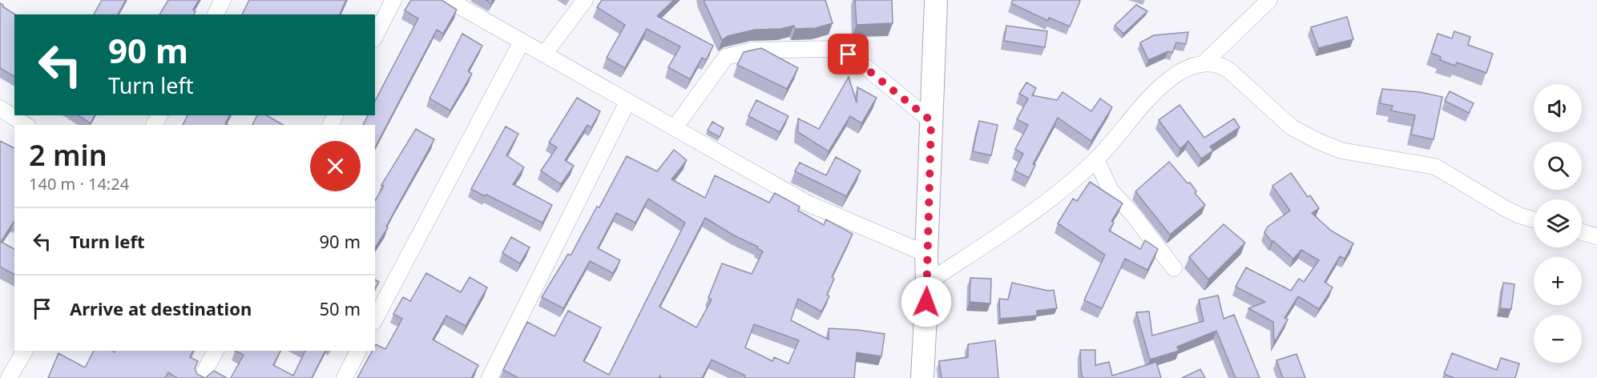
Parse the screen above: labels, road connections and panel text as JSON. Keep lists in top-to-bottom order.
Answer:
{
  "page": {
    "turn": ["90 m", "Turn left"],
    "map_buttons": ["+", "−"],
    "heading": ["2 min", "140 m · 14:24"],
    "list": [
      {
        "name": "Turn left",
        "value": "90 m"
      },
      {
        "name": "Arrive at destination",
        "value": "50 m"
      }
    ]
  }
}
